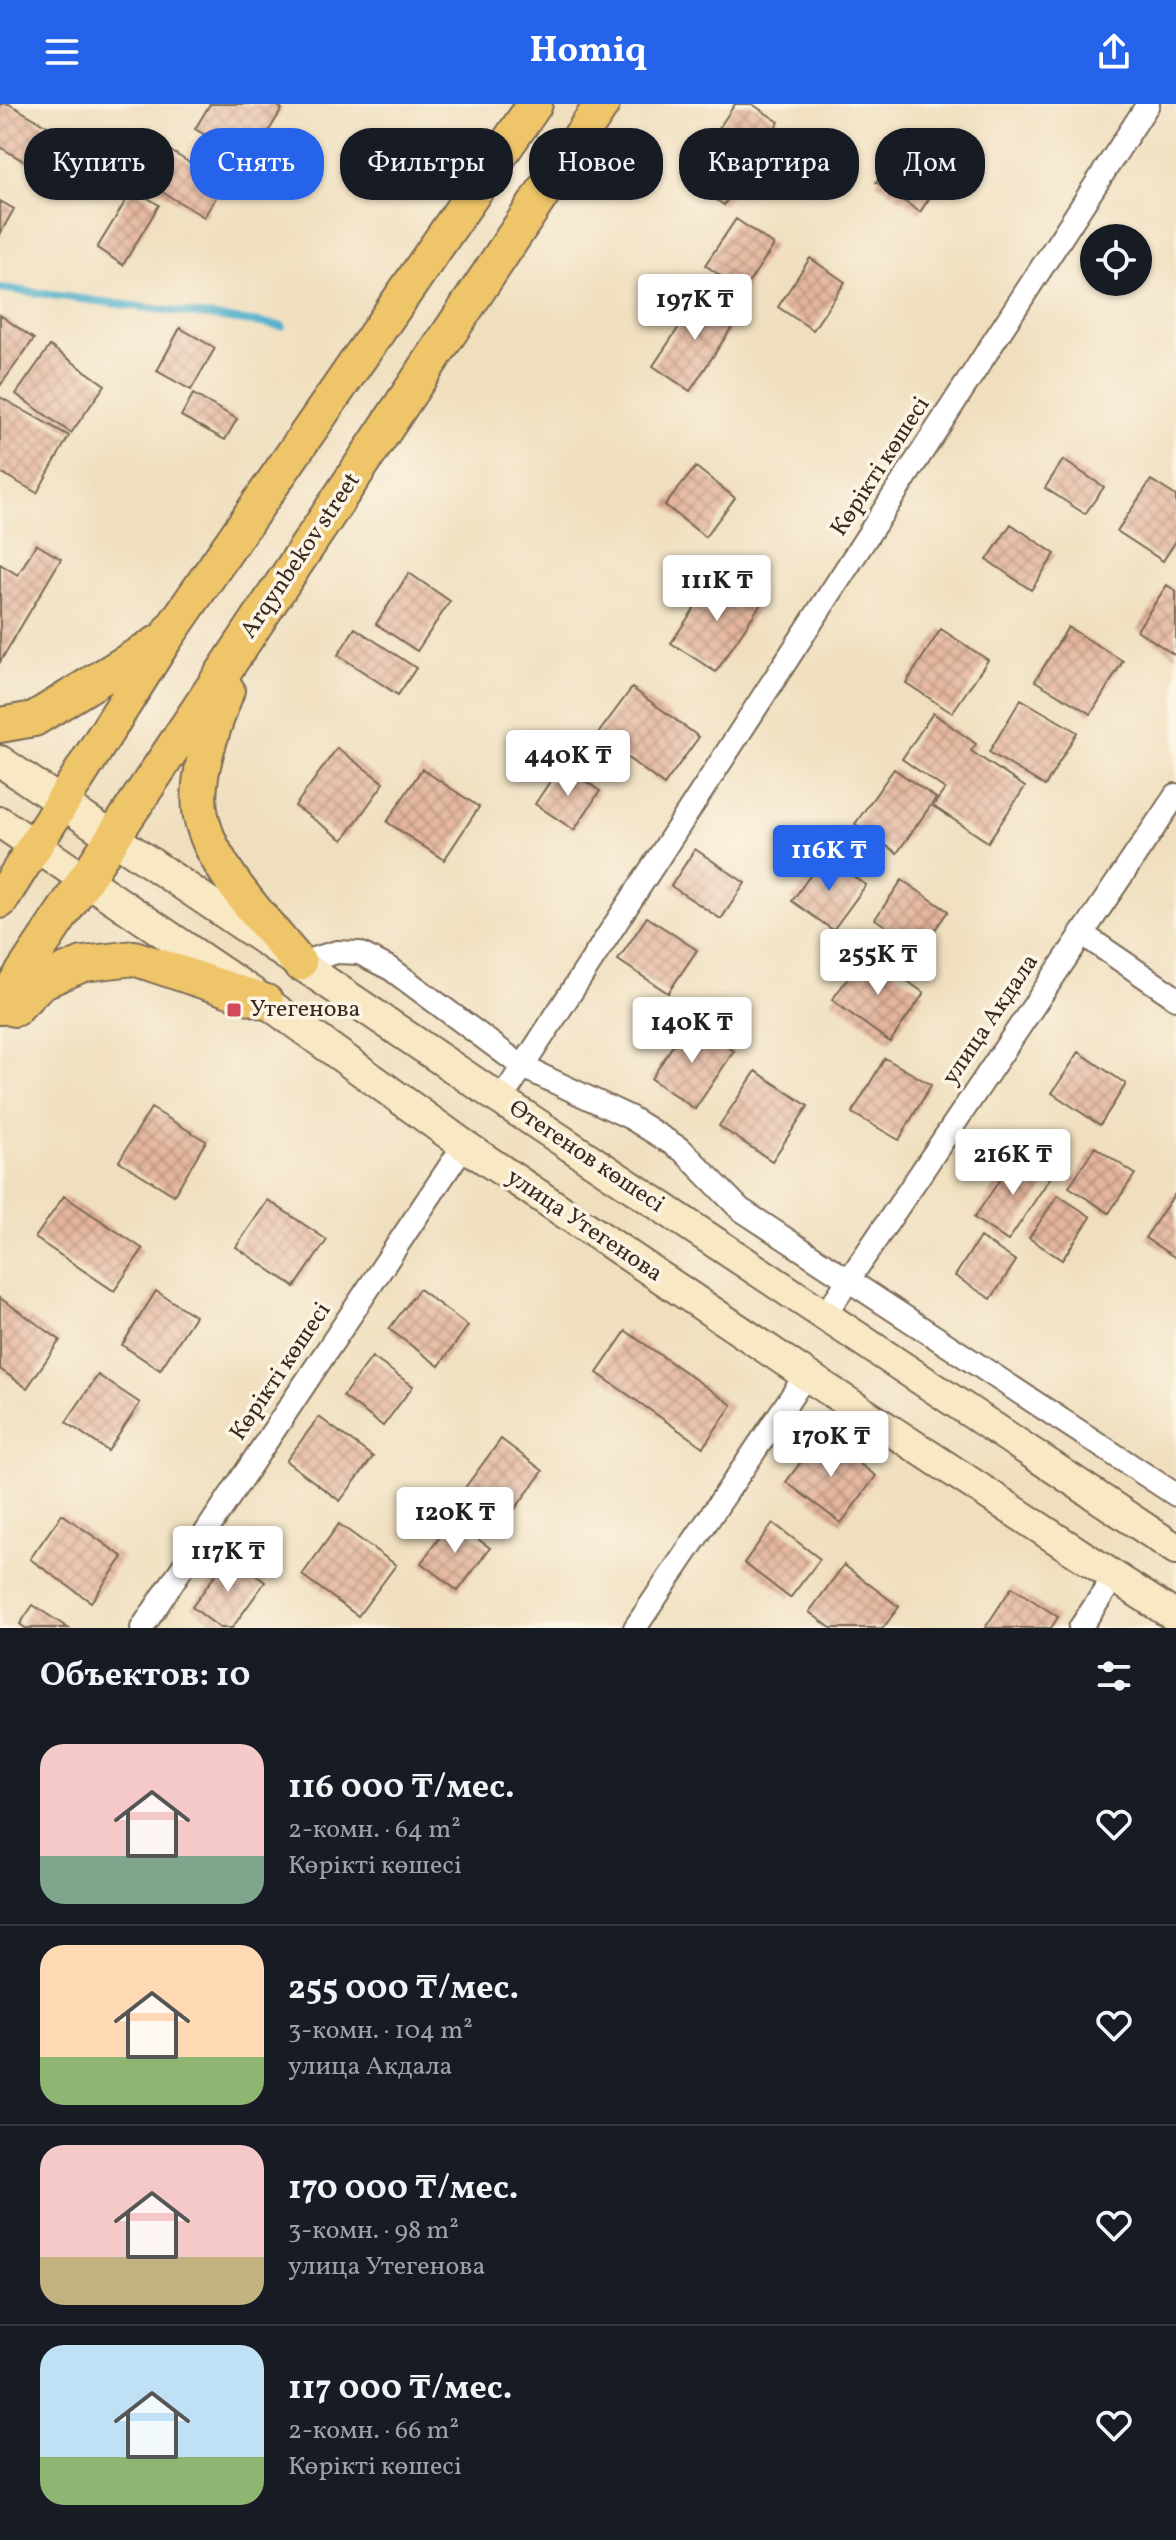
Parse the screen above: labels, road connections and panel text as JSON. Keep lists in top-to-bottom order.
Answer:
{
  "streets": {
    "main road": ["Arqynbekov street", "Өтегенов көшесі", "улица Утегенова"],
    "street": ["Көрікті көшесі", "улица Акдала"]
  },
  "crossings": [
    ["Көрікті көшесі", "Өтегенов көшесі"],
    ["Көрікті көшесі", "улица Утегенова"],
    ["Arqynbekov street", "Өтегенов көшесі"],
    ["Arqynbekov street", "улица Утегенова"],
    ["улица Акдала", "Өтегенов көшесі"]
  ],
  "places": {
    "transit": ["Утегенова"]
  },
  "page": {
    "header": "Homiq",
    "chip": [
      "Купить",
      "Снять",
      "Фильтры",
      "Новое",
      "Квартира",
      "Дом"
    ],
    "price": [
      "197K ₸",
      "111K ₸",
      "440K ₸",
      "116K ₸",
      "255K ₸",
      "140K ₸",
      "216K ₸",
      "170K ₸",
      "120K ₸",
      "117K ₸"
    ],
    "heading": "Объектов: 10",
    "list": [
      {
        "name": "116 000 ₸/мес.",
        "note": "2-комн. · 64 m² · Көрікті көшесі"
      },
      {
        "name": "255 000 ₸/мес.",
        "note": "3-комн. · 104 m² · улица Акдала"
      },
      {
        "name": "170 000 ₸/мес.",
        "note": "3-комн. · 98 m² · улица Утегенова"
      },
      {
        "name": "117 000 ₸/мес.",
        "note": "2-комн. · 66 m² · Көрікті көшесі"
      }
    ]
  }
}
